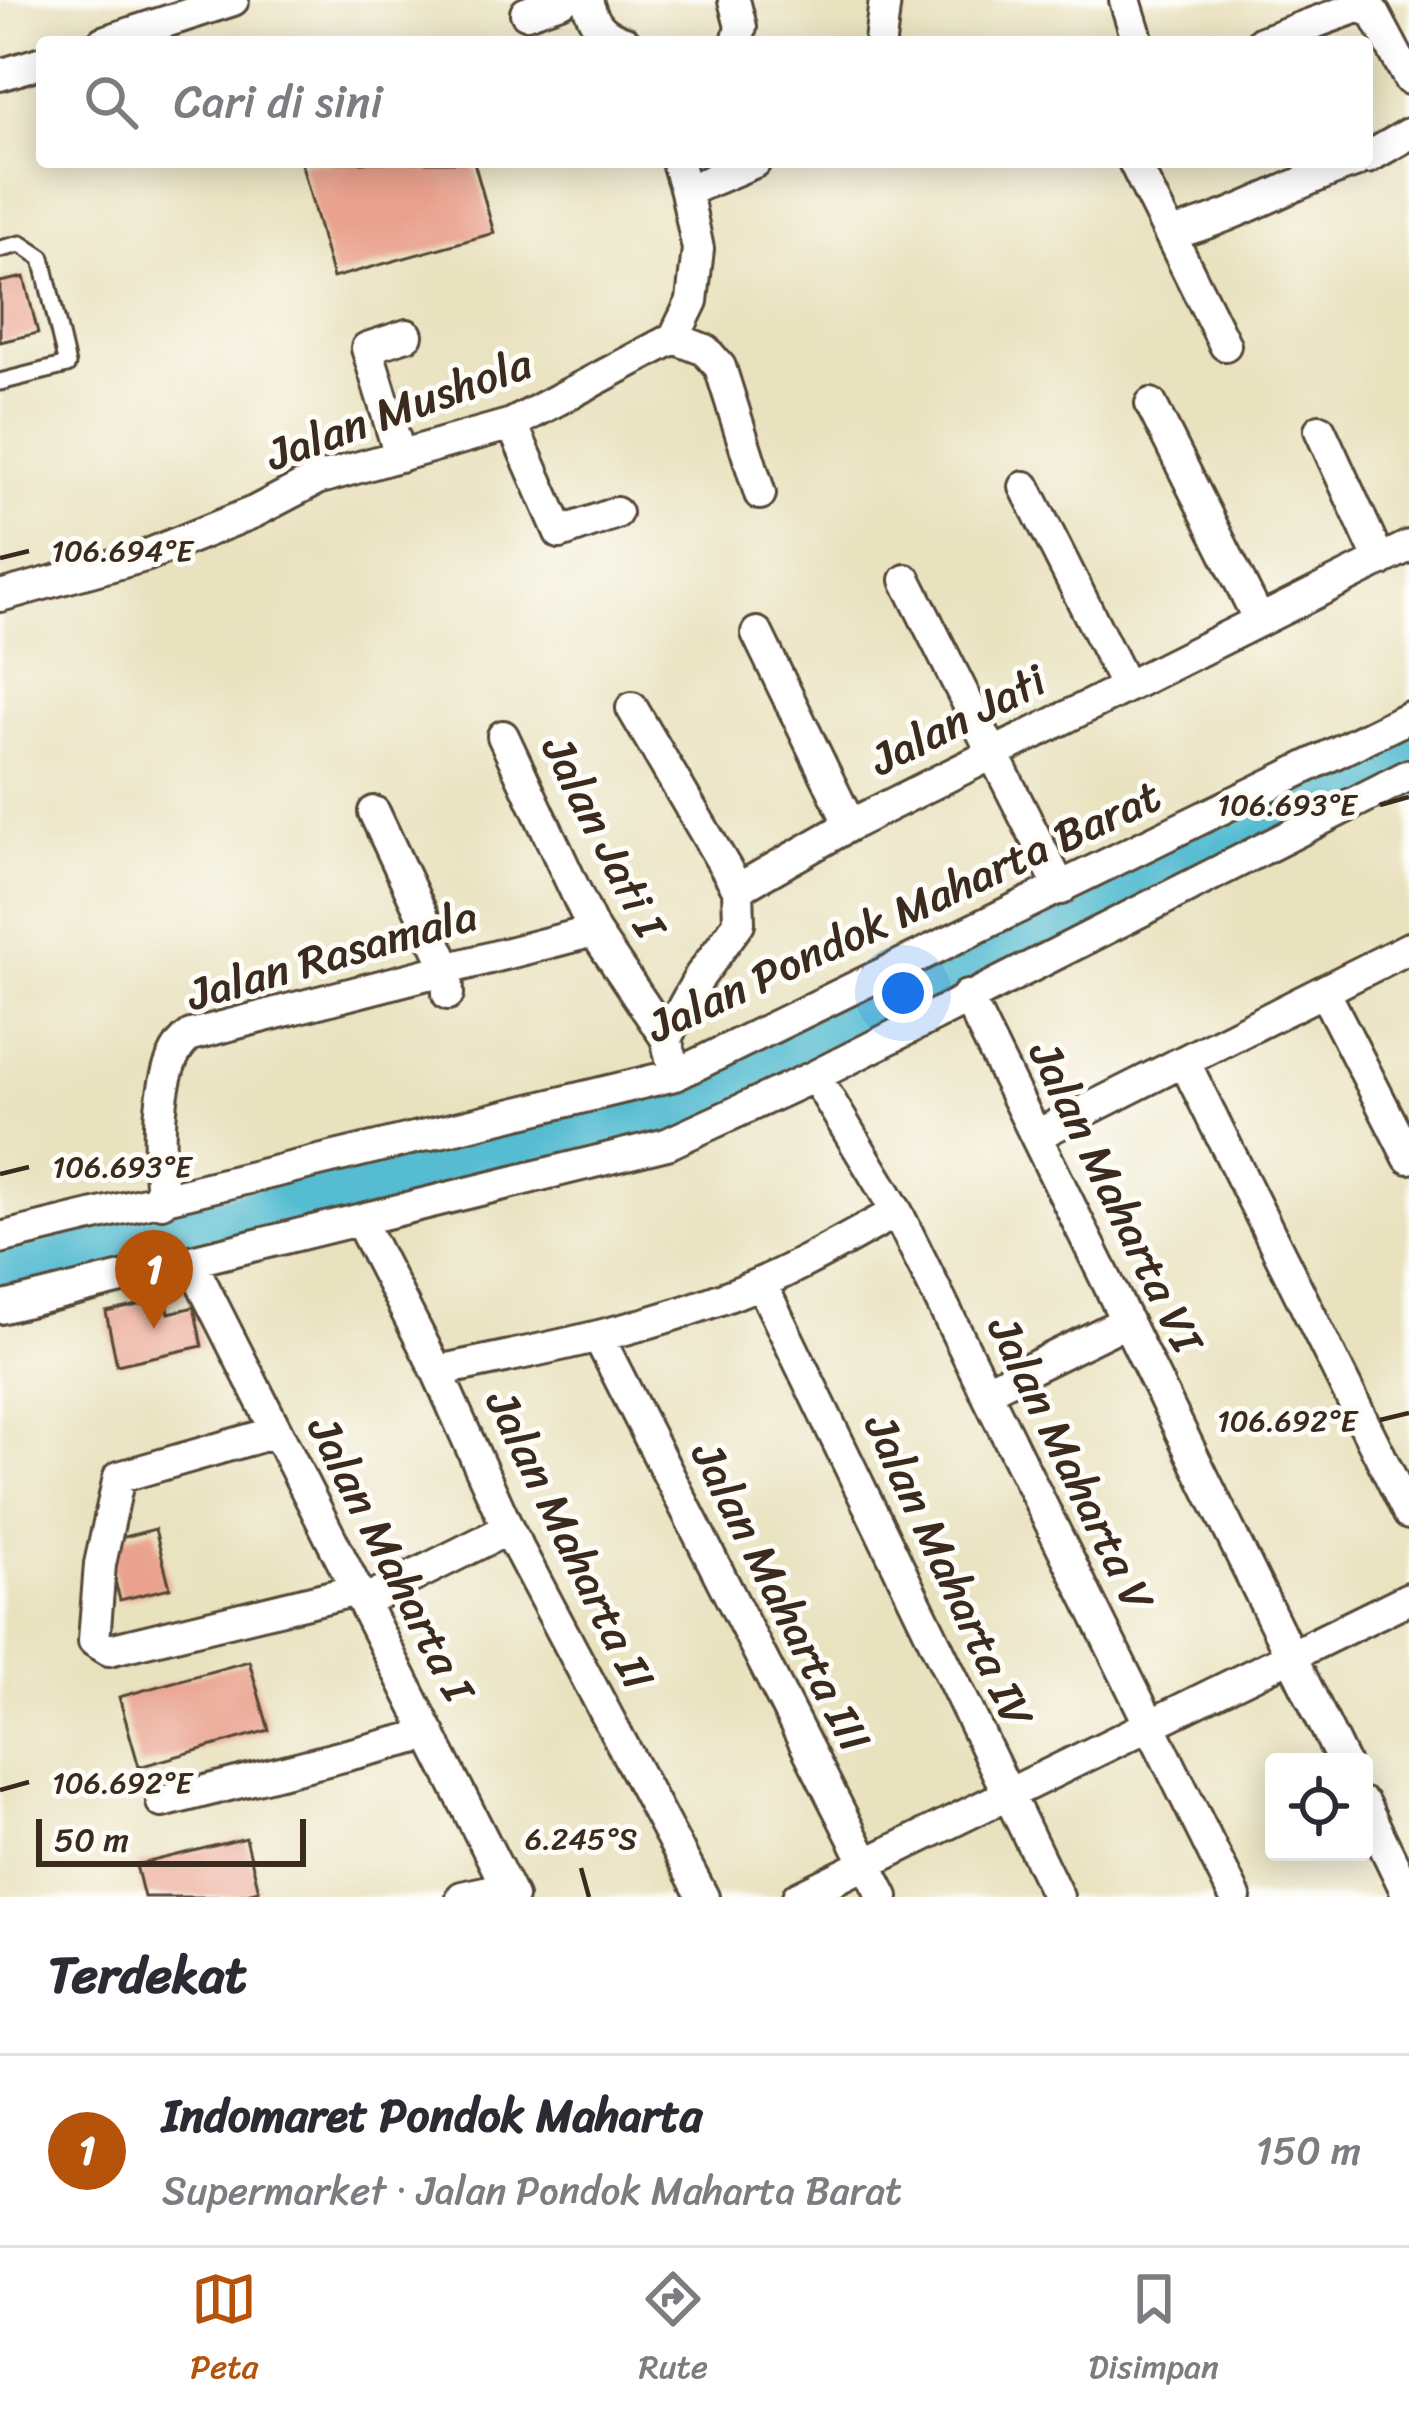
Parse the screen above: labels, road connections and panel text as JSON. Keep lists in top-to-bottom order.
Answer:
{
  "streets": {
    "street": [
      "Jalan Mushola",
      "Jalan Jati",
      "Jalan Jati I",
      "Jalan Pondok Maharta Barat",
      "Jalan Rasamala",
      "Jalan Maharta VI",
      "Jalan Maharta V",
      "Jalan Maharta II",
      "Jalan Maharta I",
      "Jalan Maharta IV",
      "Jalan Maharta III"
    ]
  },
  "crossings": [
    ["Jalan Jati I", "Jalan Rasamala"],
    ["Jalan Pondok Maharta Barat", "Jalan Rasamala"]
  ],
  "scale_bar": "50 m",
  "page": {
    "search": "Cari di sini",
    "pins": "1",
    "scale": "50 m",
    "heading": "Terdekat",
    "list": [
      {
        "mark": "1",
        "name": "Indomaret Pondok Maharta",
        "note": "Supermarket · Jalan Pondok Maharta Barat",
        "value": "150 m"
      }
    ],
    "nav": ["Peta", "Rute", "Disimpan"]
  },
  "coordinates": [
    "106.694°E",
    "106.693°E",
    "106.692°E",
    "6.245°S"
  ]
}
